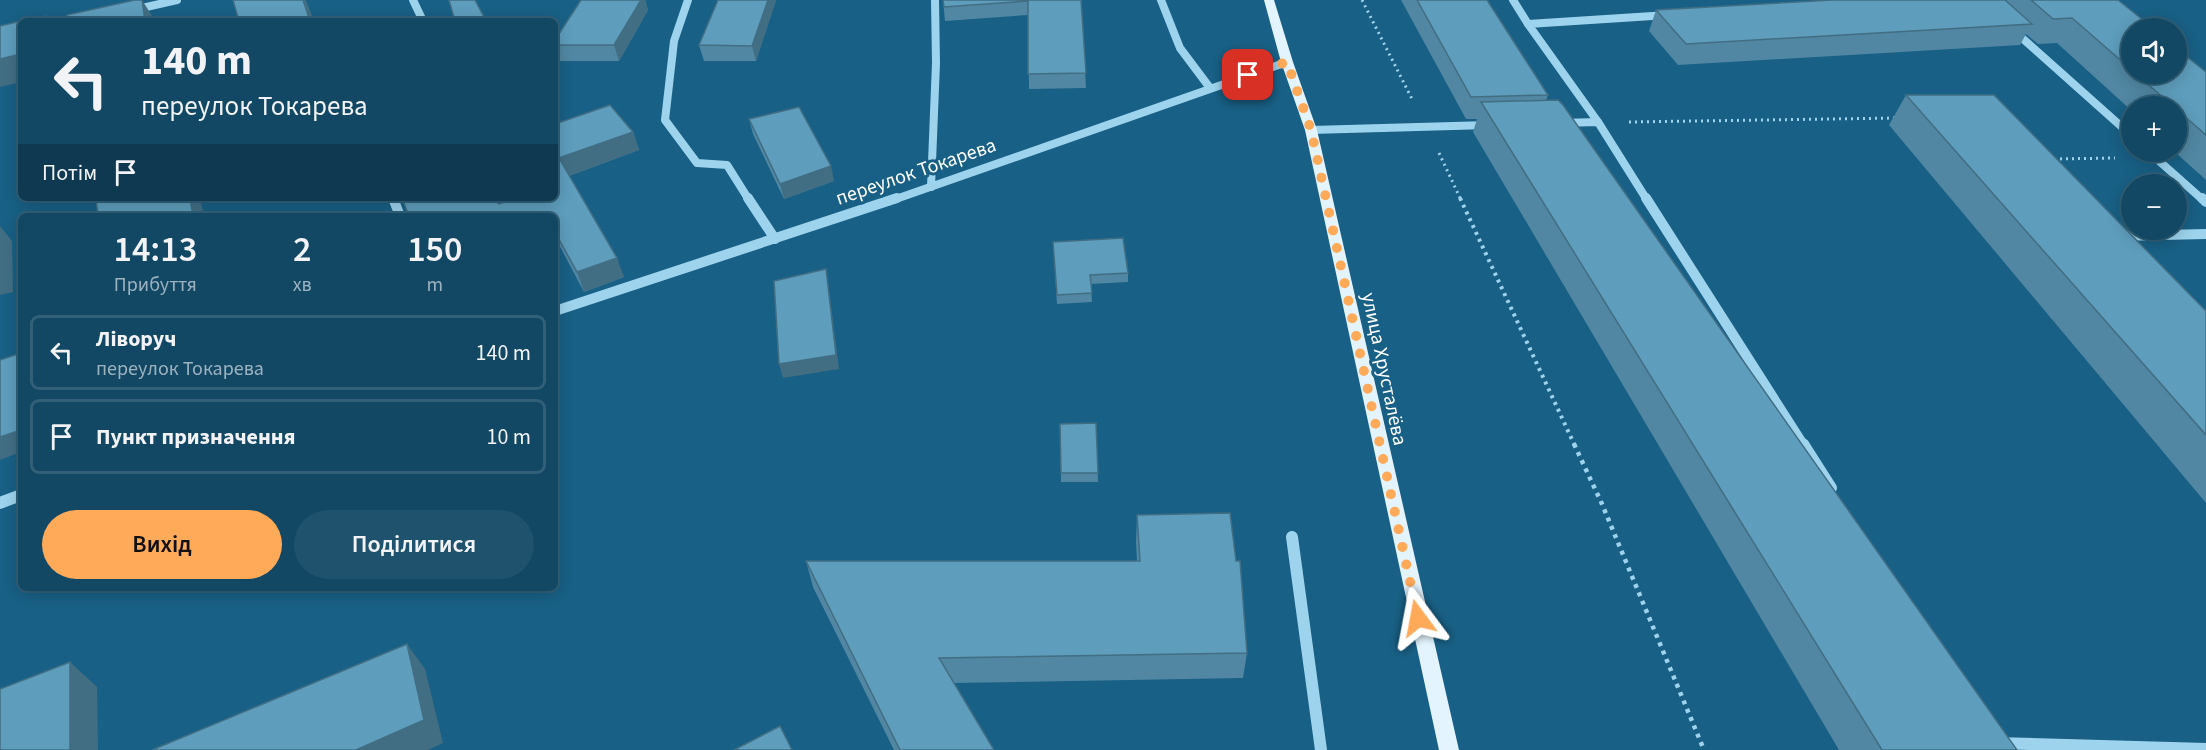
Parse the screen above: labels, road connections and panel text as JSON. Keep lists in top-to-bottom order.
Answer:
{
  "streets": {
    "main road": ["улица Хрусталёва"],
    "street": ["переулок Токарева"]
  },
  "crossings": [
    ["переулок Токарева", "улица Хрусталёва"]
  ],
  "page": {
    "map_buttons": ["+", "−"],
    "turn": ["140 m", "переулок Токарева"],
    "then": "Потім",
    "eta": [
      "14:13",
      "Прибуття",
      "2",
      "хв",
      "150",
      "m"
    ],
    "list": [
      {
        "name": "Ліворуч",
        "note": "переулок Токарева",
        "value": "140 m"
      },
      {
        "name": "Пункт призначення",
        "value": "10 m"
      }
    ],
    "buttons": ["Вихід", "Поділитися"]
  }
}
